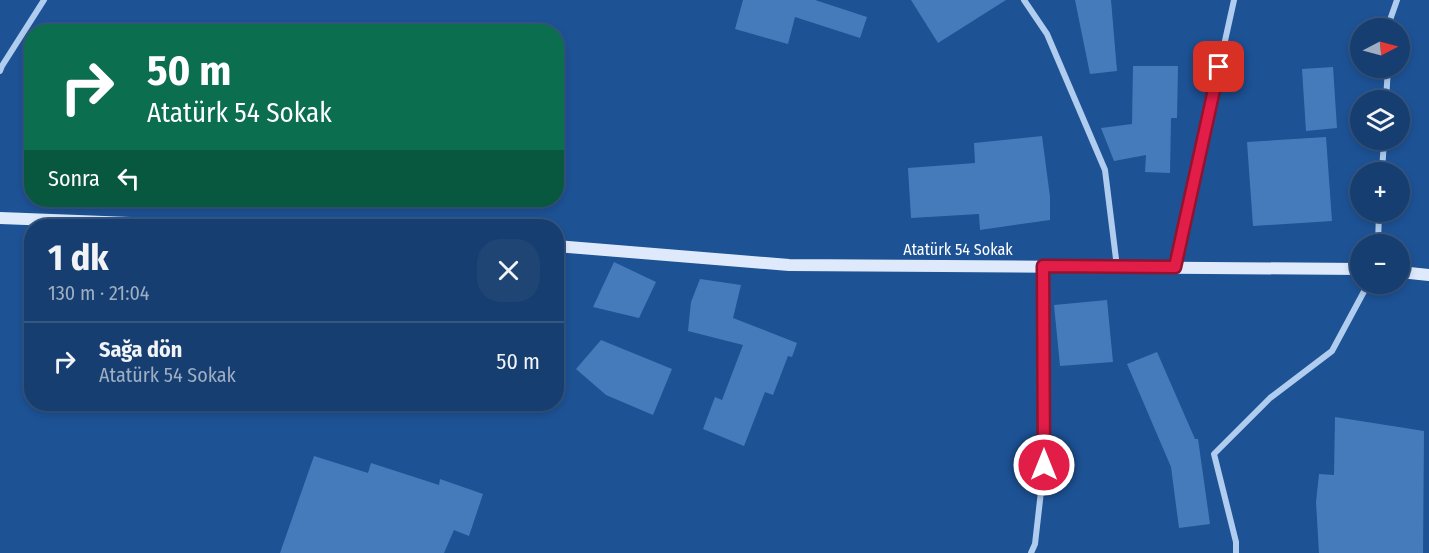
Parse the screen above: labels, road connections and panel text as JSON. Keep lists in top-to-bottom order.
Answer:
{
  "streets": {
    "street": ["Atatürk 54 Sokak"]
  },
  "north": "right",
  "page": {
    "map_buttons": ["+", "−"],
    "turn": ["50 m", "Atatürk 54 Sokak"],
    "then": "Sonra",
    "heading": ["1 dk", "130 m · 21:04"],
    "list": [
      {
        "name": "Sağa dön",
        "note": "Atatürk 54 Sokak",
        "value": "50 m"
      }
    ]
  }
}
